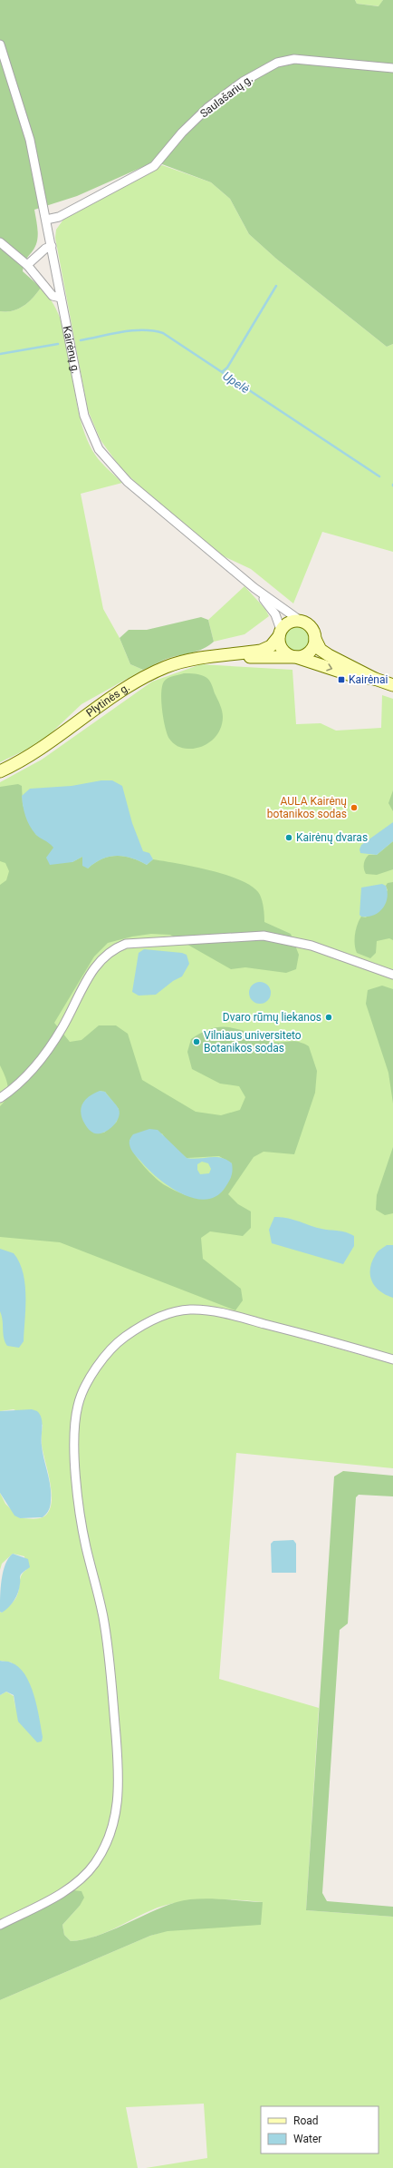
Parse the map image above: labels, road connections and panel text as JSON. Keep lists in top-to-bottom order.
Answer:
{
  "streets": {
    "main road": ["Plytinės g."],
    "street": ["Saulašarių g.", "Kairėnų g."]
  },
  "crossings": [
    ["Saulašarių g.", "Kairėnų g."],
    ["Kairėnų g.", "Plytinės g."]
  ],
  "water": ["Upelė"],
  "places": {
    "transit": ["Kairėnai"],
    "other": [
      "AULA Kairėnų botanikos sodas",
      "Kairėnų dvaras",
      "Dvaro rūmų liekanos",
      "Vilniaus universiteto Botanikos sodas"
    ]
  },
  "legend": ["Road", "Water"]
}
